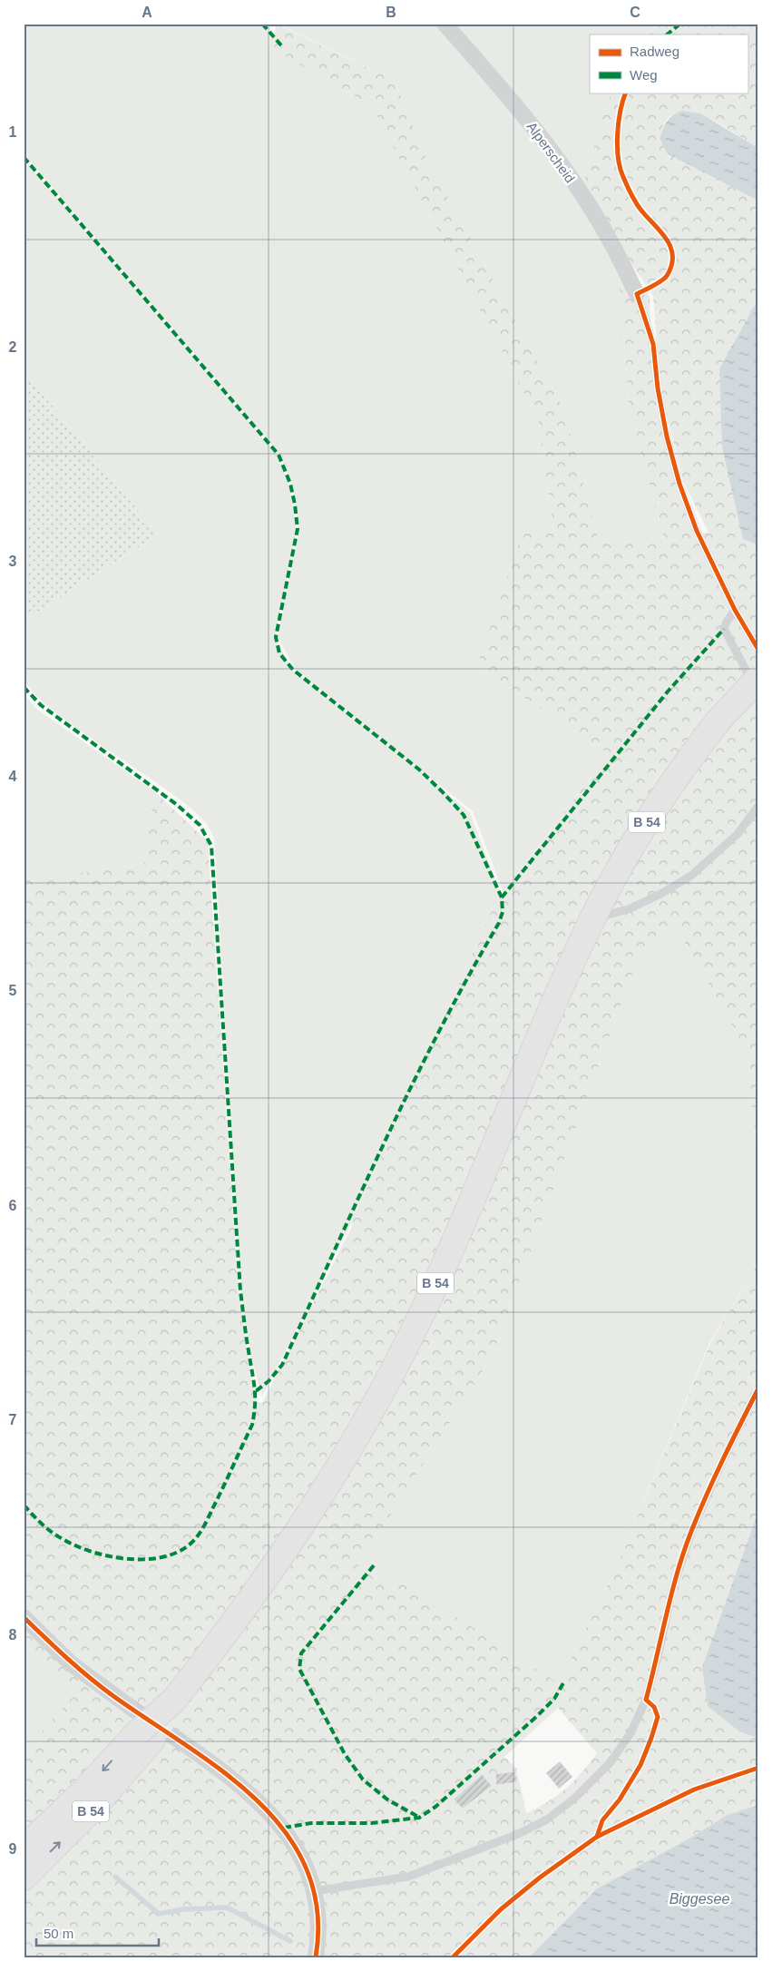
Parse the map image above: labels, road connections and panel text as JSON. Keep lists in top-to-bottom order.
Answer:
{
  "streets": {
    "main road": ["B 54"],
    "street": ["Alperscheid"]
  },
  "water": ["Biggesee"],
  "legend": ["Radweg", "Weg"],
  "scale_bar": "50 m",
  "grid": {
    "columns": ["A", "B", "C"],
    "rows": [
      "1",
      "2",
      "3",
      "4",
      "5",
      "6",
      "7",
      "8",
      "9"
    ]
  }
}
